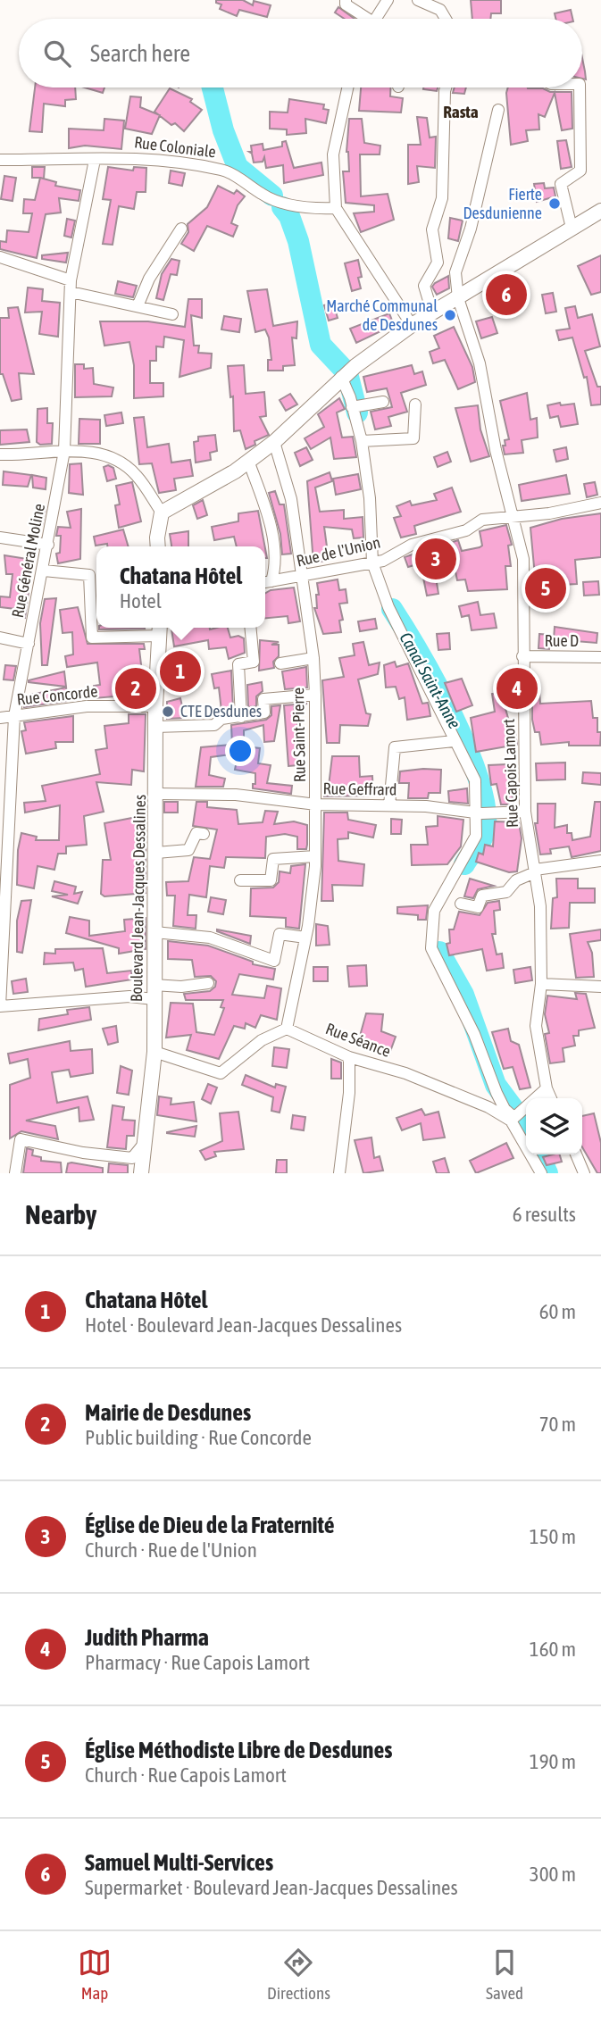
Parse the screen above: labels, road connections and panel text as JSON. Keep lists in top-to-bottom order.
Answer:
{
  "streets": {
    "street": [
      "Rue Coloniale",
      "Rue de l'Union",
      "Rue Général Moline",
      "Rue D",
      "Rue Concorde",
      "Rue Saint-Pierre",
      "Rue Capois Lamort",
      "Rue Geffrard",
      "Boulevard Jean-Jacques Dessalines",
      "Rue Séance"
    ]
  },
  "crossings": [
    ["Rue Coloniale", "Rue Général Moline"],
    ["Rue de l'Union", "Rue Saint-Pierre"],
    ["Rue de l'Union", "Rue Capois Lamort"],
    ["Rue Général Moline", "Rue Concorde"],
    ["Rue D", "Rue Capois Lamort"],
    ["Rue Concorde", "Boulevard Jean-Jacques Dessalines"],
    ["Rue Saint-Pierre", "Rue Geffrard"],
    ["Rue Saint-Pierre", "Rue Séance"],
    ["Rue Capois Lamort", "Rue Geffrard"],
    ["Rue Geffrard", "Boulevard Jean-Jacques Dessalines"]
  ],
  "districts": ["Rasta"],
  "water": ["Canal Saint-Anne"],
  "places": ["Fierte Desdunienne", "Marché Communal de Desdunes", "CTE Desdunes"],
  "page": {
    "search": "Search here",
    "pins": [
      "6",
      "3",
      "5",
      "1",
      "2",
      "4"
    ],
    "popup": ["Chatana Hôtel", "Hotel"],
    "heading": ["Nearby", "6 results"],
    "list": [
      {
        "mark": "1",
        "name": "Chatana Hôtel",
        "note": "Hotel · Boulevard Jean-Jacques Dessalines",
        "value": "60 m"
      },
      {
        "mark": "2",
        "name": "Mairie de Desdunes",
        "note": "Public building · Rue Concorde",
        "value": "70 m"
      },
      {
        "mark": "3",
        "name": "Église de Dieu de la Fraternité",
        "note": "Church · Rue de l'Union",
        "value": "150 m"
      },
      {
        "mark": "4",
        "name": "Judith Pharma",
        "note": "Pharmacy · Rue Capois Lamort",
        "value": "160 m"
      },
      {
        "mark": "5",
        "name": "Église Méthodiste Libre de Desdunes",
        "note": "Church · Rue Capois Lamort",
        "value": "190 m"
      },
      {
        "mark": "6",
        "name": "Samuel Multi-Services",
        "note": "Supermarket · Boulevard Jean-Jacques Dessalines",
        "value": "300 m"
      }
    ],
    "nav": ["Map", "Directions", "Saved"]
  }
}
